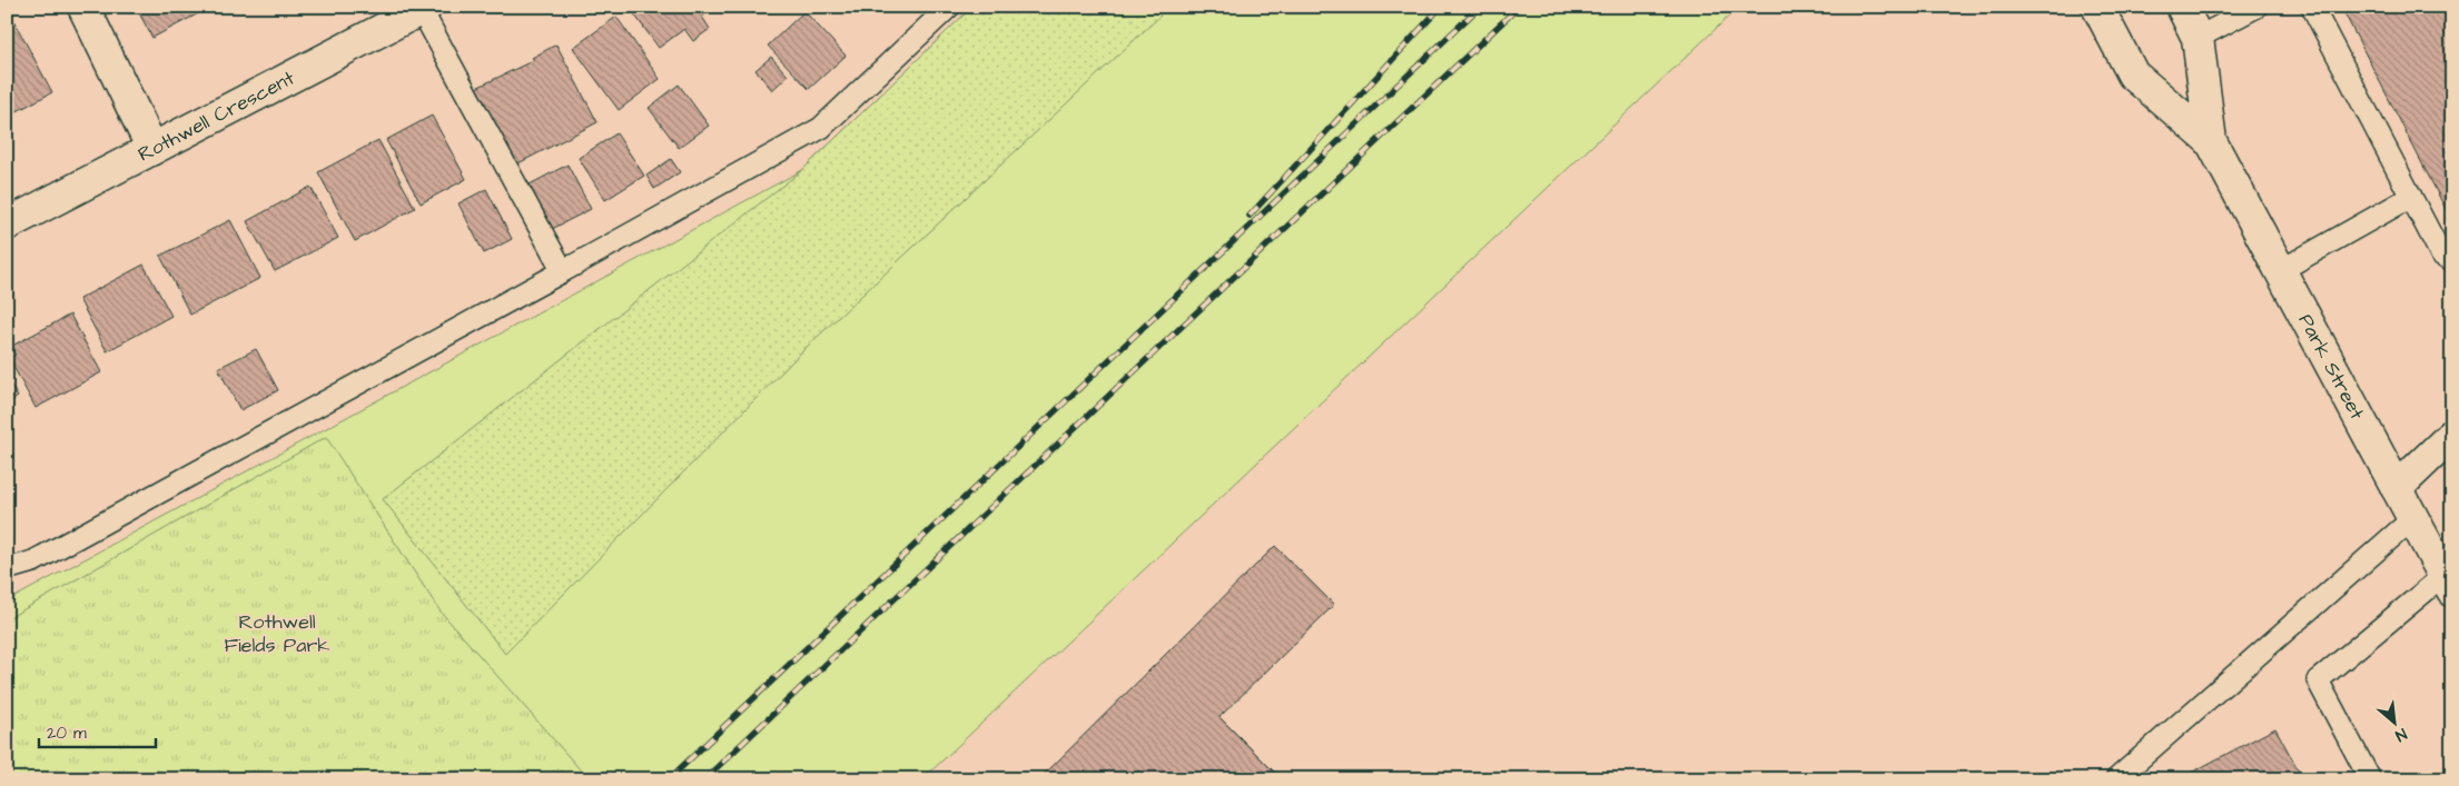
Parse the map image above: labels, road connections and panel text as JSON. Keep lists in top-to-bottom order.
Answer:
{
  "streets": {
    "main road": ["Rothwell Crescent", "Park Street"]
  },
  "parks": ["Rothwell Fields Park"],
  "scale_bar": "20 m",
  "north": "bottom right"
}
